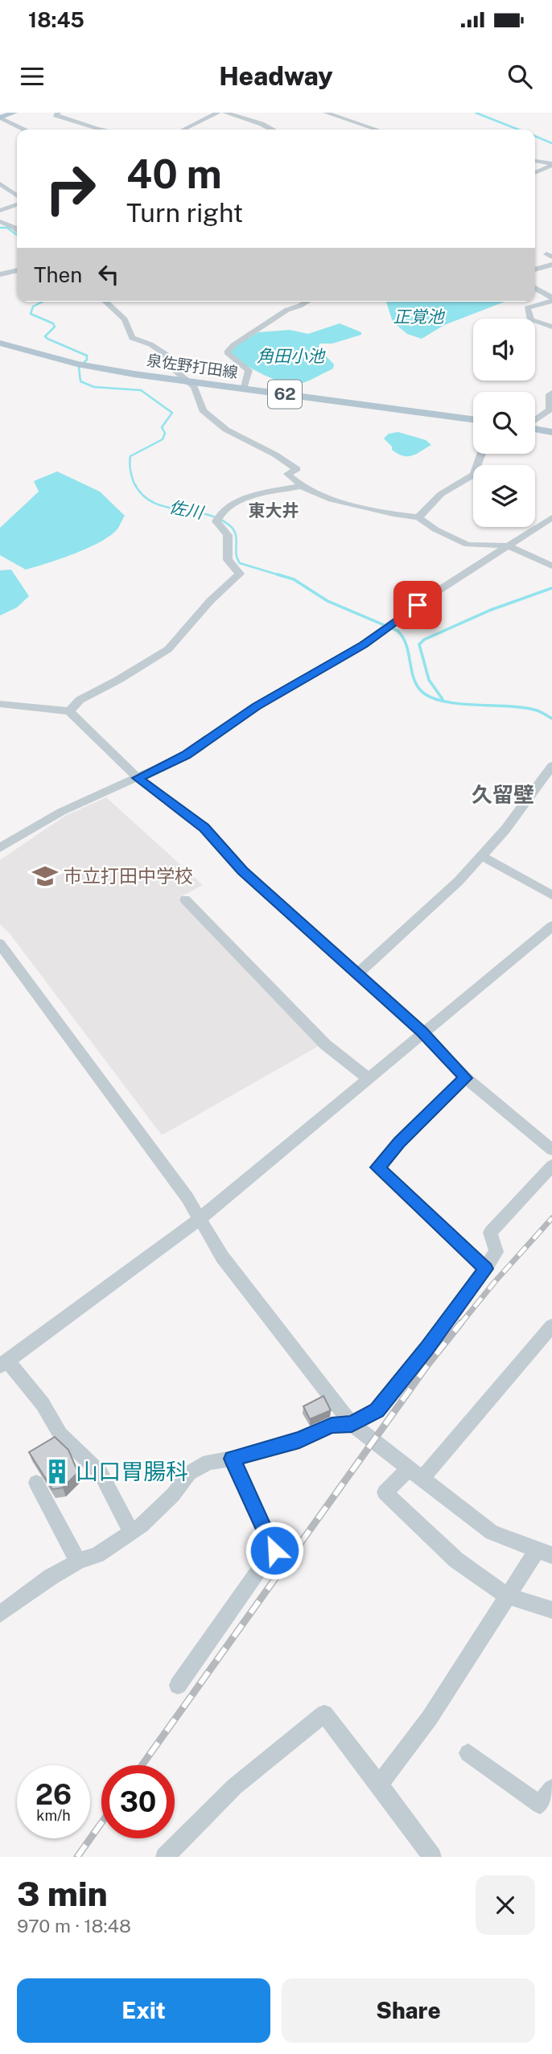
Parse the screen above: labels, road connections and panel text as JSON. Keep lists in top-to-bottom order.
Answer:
{
  "streets": {
    "main road": ["泉佐野打田線", "62"]
  },
  "districts": ["東大井", "久留壁"],
  "water": ["正覚池", "角田小池", "佐川"],
  "places": {
    "school or university": ["市立打田中学校"],
    "building": ["山口胃腸科"]
  },
  "page": {
    "status": "18:45",
    "header": "Headway",
    "turn": ["40 m", "Turn right"],
    "then": "Then",
    "speed": "26 km/h",
    "limit": "30",
    "heading": ["3 min", "970 m · 18:48"],
    "buttons": ["Exit", "Share"]
  }
}
